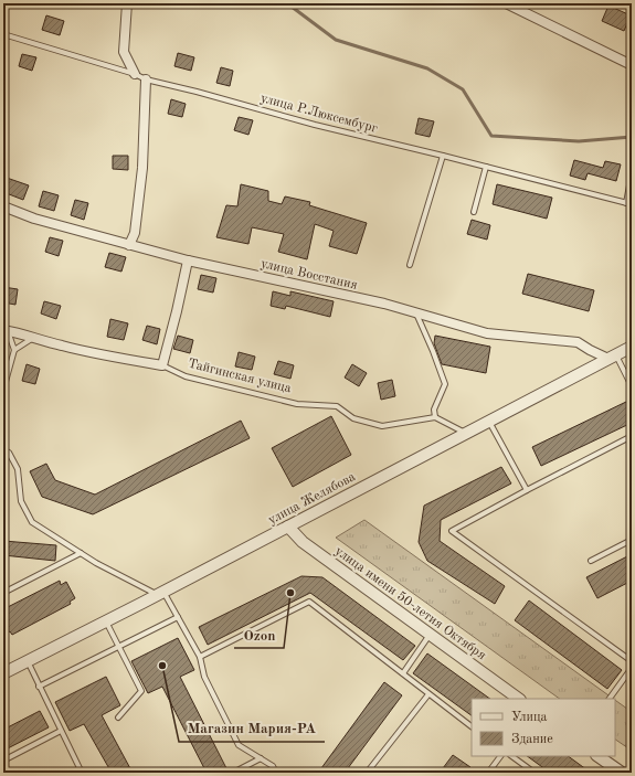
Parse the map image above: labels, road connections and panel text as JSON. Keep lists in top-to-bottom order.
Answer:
{
  "streets": {
    "street": [
      "улица Восстания",
      "Тайгинская улица",
      "улица Желябова",
      "улица имени 50-летия Октября"
    ],
    "lane": ["улица Р.Люксембург"]
  },
  "crossings": [
    ["улица Восстания", "улица Желябова"],
    ["улица Желябова", "улица имени 50-летия Октября"]
  ],
  "places": ["Ozon", "Магазин Мария-РА"],
  "legend": ["Улица", "Здание"]
}
